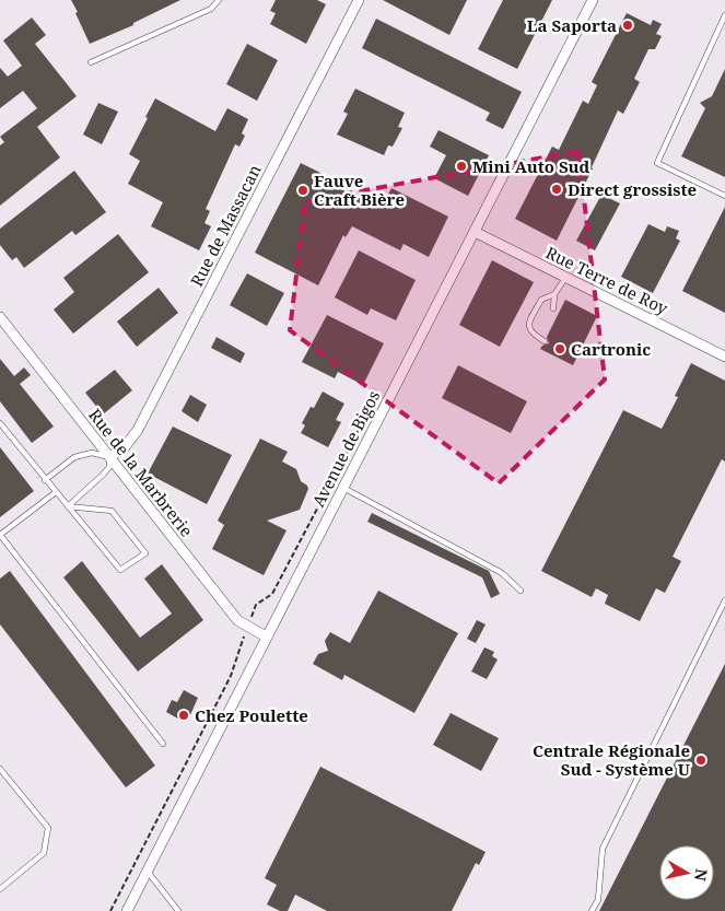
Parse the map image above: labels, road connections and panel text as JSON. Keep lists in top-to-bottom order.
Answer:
{
  "streets": {
    "street": [
      "Rue de Massacan",
      "Rue Terre de Roy",
      "Avenue de Bigos",
      "Rue de la Marbrerie"
    ]
  },
  "crossings": [
    ["Rue de Massacan", "Rue de la Marbrerie"],
    ["Rue Terre de Roy", "Avenue de Bigos"],
    ["Avenue de Bigos", "Rue de la Marbrerie"]
  ],
  "places": [
    "La Saporta",
    "Mini Auto Sud",
    "Direct grossiste",
    "Fauve Craft Bière",
    "Cartronic",
    "Chez Poulette",
    "Centrale Régionale Sud - Système U"
  ],
  "north": "right"
}
